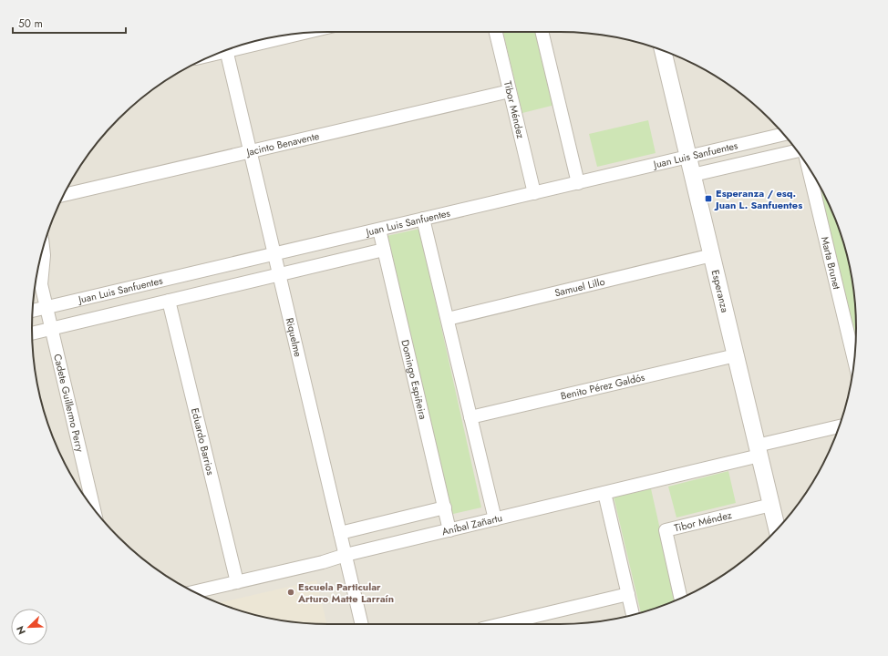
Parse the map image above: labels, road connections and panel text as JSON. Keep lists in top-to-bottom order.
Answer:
{
  "streets": {
    "street": [
      "Tibor Méndez",
      "Jacinto Benavente",
      "Juan Luis Sanfuentes",
      "Marta Brunet",
      "Samuel Lillo",
      "Esperanza",
      "Riquelme",
      "Domingo Espiñeira",
      "Benito Pérez Galdós",
      "Cadete Guillermo Perry",
      "Eduardo Barrios",
      "Aníbal Zañartu"
    ]
  },
  "crossings": [
    ["Tibor Méndez", "Jacinto Benavente"],
    ["Tibor Méndez", "Juan Luis Sanfuentes"],
    ["Tibor Méndez", "Esperanza"],
    ["Jacinto Benavente", "Riquelme"],
    ["Juan Luis Sanfuentes", "Esperanza"],
    ["Juan Luis Sanfuentes", "Riquelme"],
    ["Juan Luis Sanfuentes", "Domingo Espiñeira"],
    ["Juan Luis Sanfuentes", "Cadete Guillermo Perry"],
    ["Samuel Lillo", "Esperanza"],
    ["Esperanza", "Benito Pérez Galdós"],
    ["Esperanza", "Aníbal Zañartu"],
    ["Riquelme", "Aníbal Zañartu"],
    ["Domingo Espiñeira", "Aníbal Zañartu"],
    ["Eduardo Barrios", "Aníbal Zañartu"]
  ],
  "places": {
    "transit": ["Esperanza / esq. Juan L. Sanfuentes"],
    "other": ["Escuela Particular Arturo Matte Larraín"]
  },
  "scale_bar": "50 m",
  "north": "bottom left"
}
